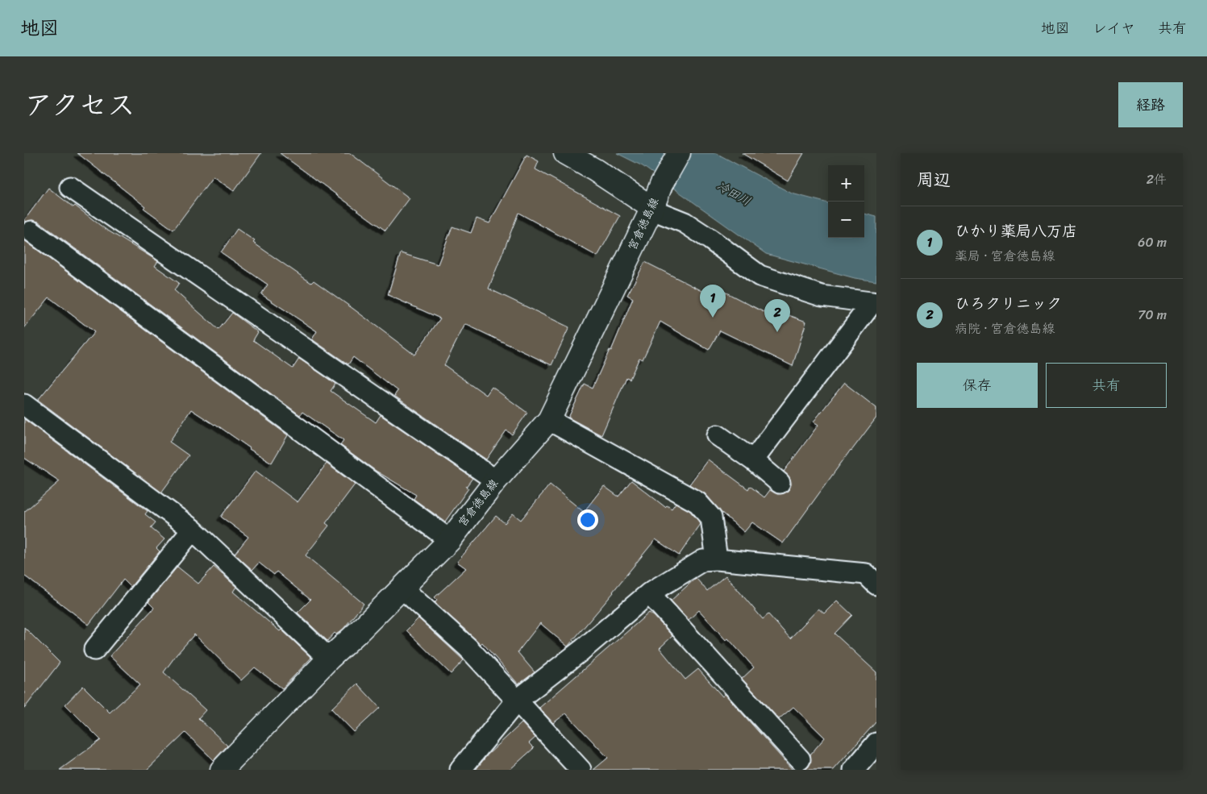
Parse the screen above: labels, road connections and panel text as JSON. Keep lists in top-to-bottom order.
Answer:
{
  "streets": {
    "main road": ["宮倉徳島線"]
  },
  "water": ["冷田川"],
  "page": {
    "header": "地図",
    "nav": ["地図", "レイヤ", "共有"],
    "title": "アクセス",
    "buttons": [
      "経路",
      ["保存", "共有"]
    ],
    "heading": ["周辺", "2件"],
    "map_buttons": ["+", "−"],
    "list": [
      {
        "mark": "1",
        "name": "ひかり薬局八万店",
        "note": "薬局 · 宮倉徳島線",
        "value": "60 m"
      },
      {
        "mark": "2",
        "name": "ひろクリニック",
        "note": "病院 · 宮倉徳島線",
        "value": "70 m"
      }
    ],
    "pins": ["1", "2"]
  }
}
